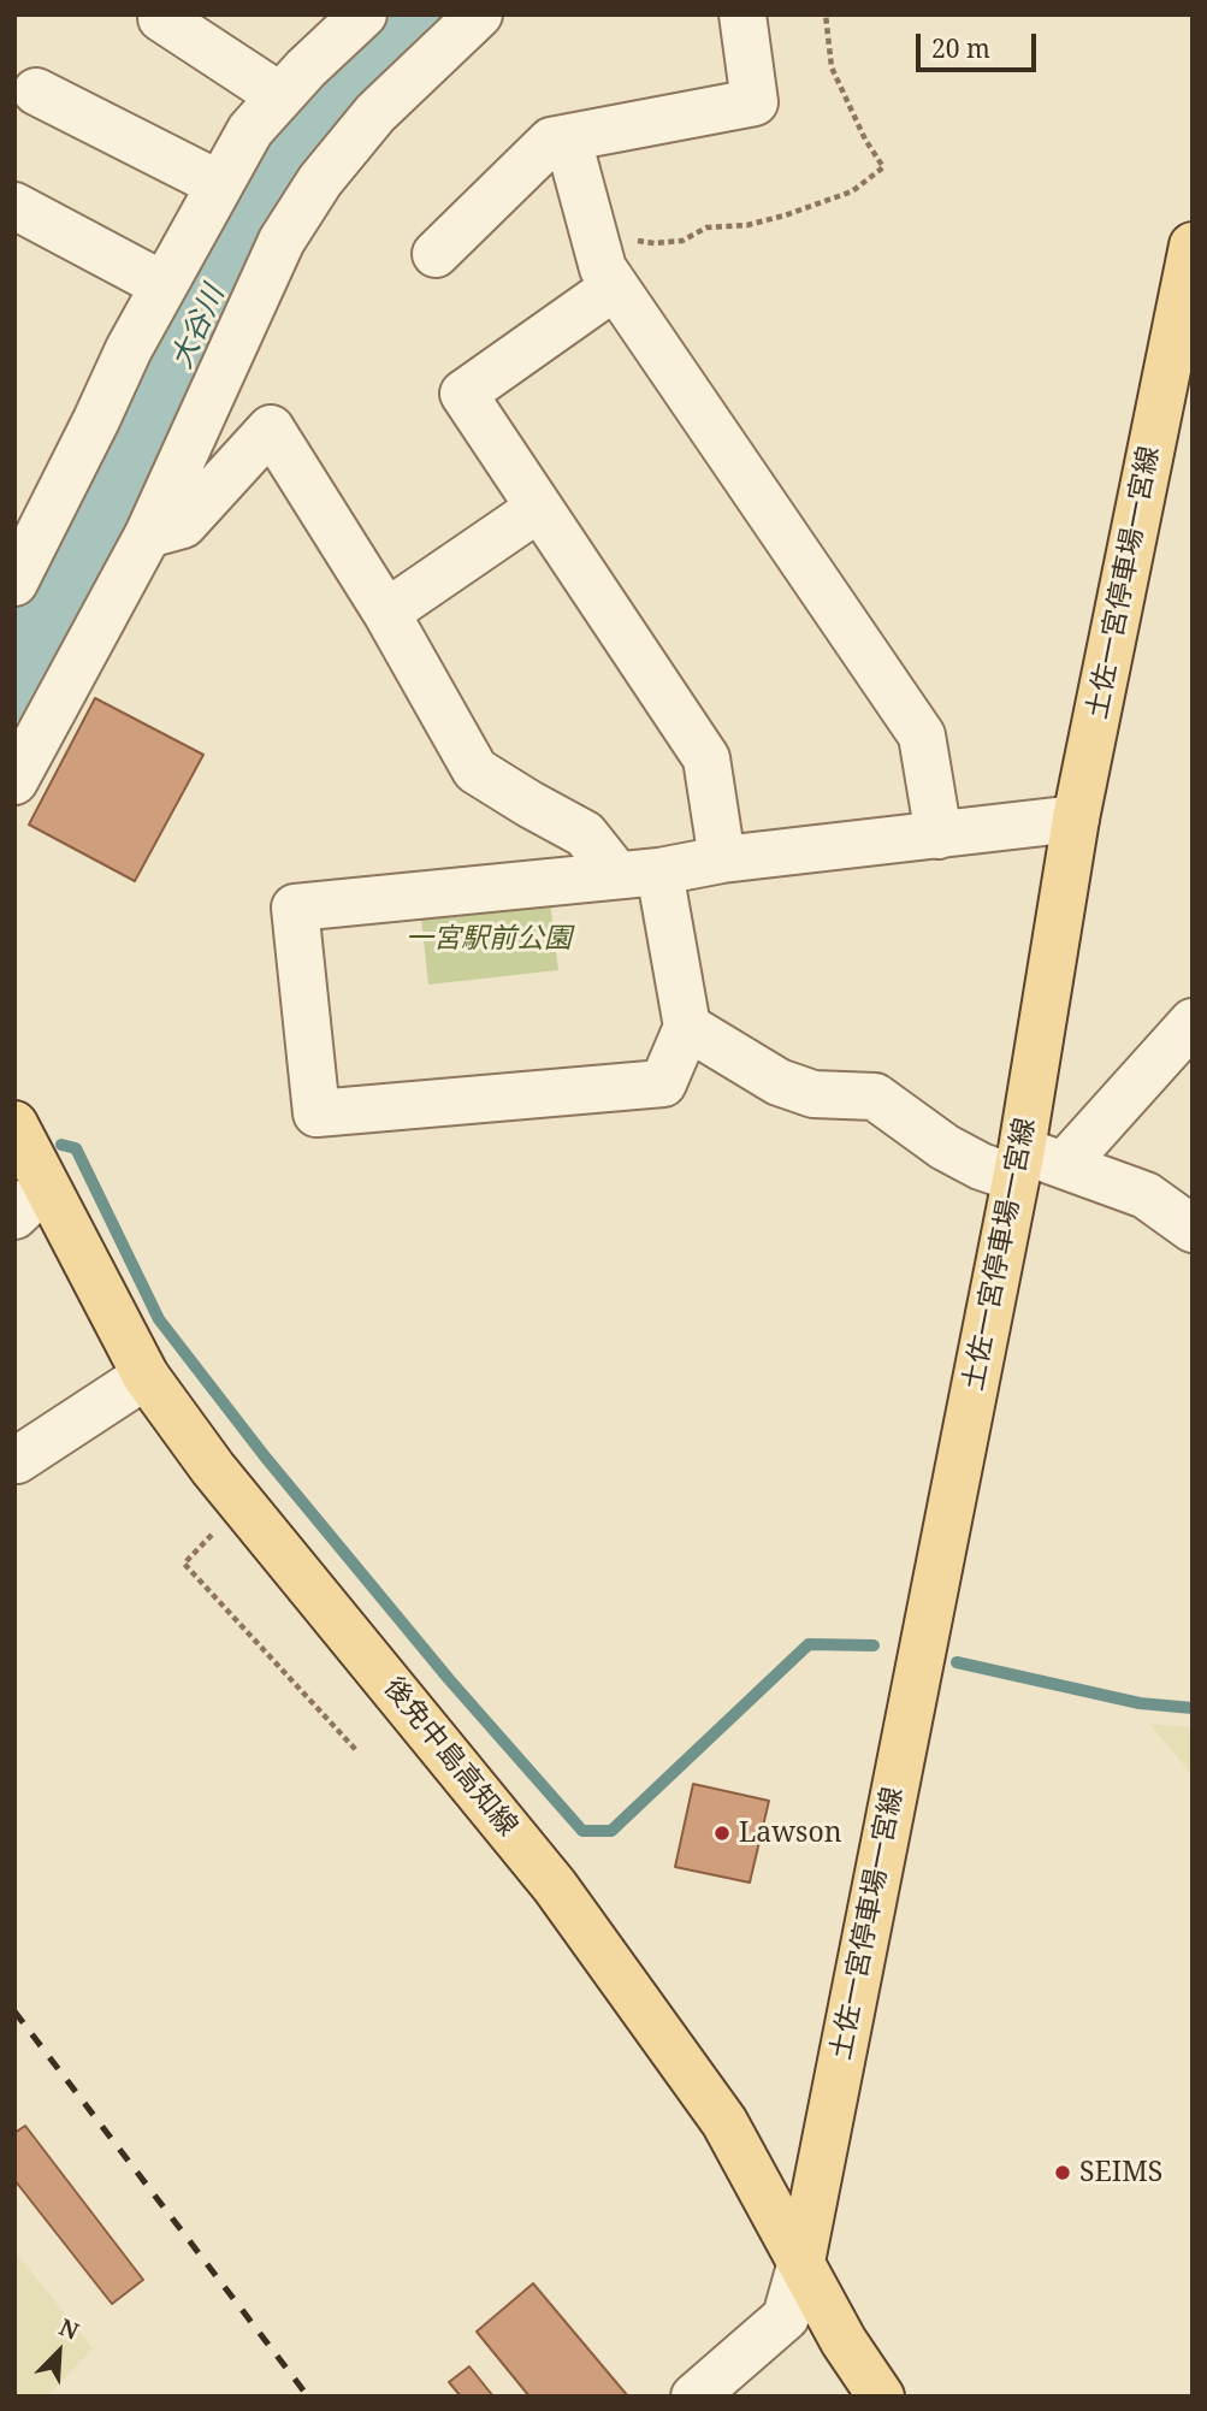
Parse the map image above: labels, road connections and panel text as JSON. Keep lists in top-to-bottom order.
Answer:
{
  "streets": {
    "main road": ["土佐一宮停車場一宮線", "後免中島高知線"]
  },
  "crossings": [
    ["土佐一宮停車場一宮線", "後免中島高知線"]
  ],
  "water": ["大谷川"],
  "parks": ["一宮駅前公園"],
  "places": ["Lawson", "SEIMS"],
  "scale_bar": "20 m",
  "north": "top right"
}
